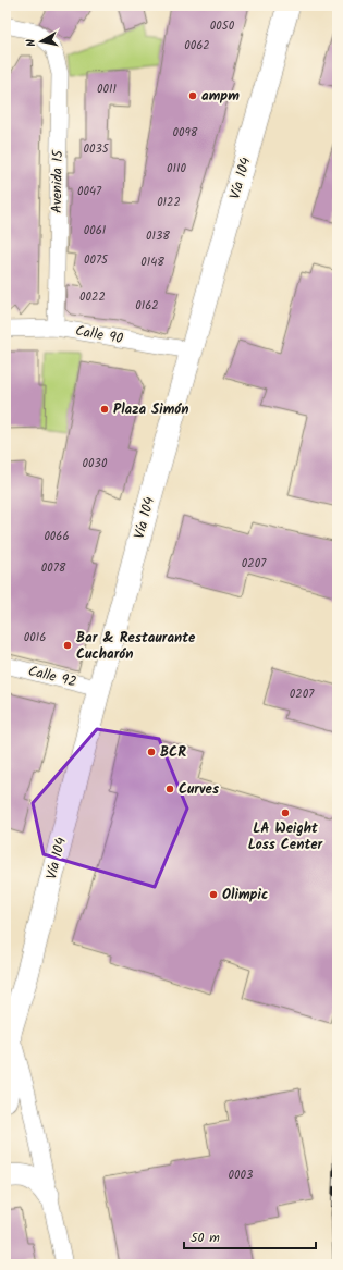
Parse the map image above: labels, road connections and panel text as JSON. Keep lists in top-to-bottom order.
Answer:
{
  "streets": {
    "main road": ["Vía 104"],
    "street": ["Avenida 15", "Calle 90", "Calle 92"]
  },
  "crossings": [
    ["Vía 104", "Calle 90"],
    ["Vía 104", "Calle 92"],
    ["Avenida 15", "Calle 90"]
  ],
  "places": [
    "ampm",
    "Plaza Simón",
    "Bar & Restaurante Cucharón",
    "BCR",
    "Curves",
    "LA Weight Loss Center",
    "Olimpic"
  ],
  "house_numbers": [
    "0050",
    "0062",
    "0011",
    "0098",
    "0035",
    "0110",
    "0047",
    "0122",
    "0061",
    "0138",
    "0075",
    "0148",
    "0022",
    "0162",
    "0030",
    "0066",
    "0207",
    "0078",
    "0016",
    "0207",
    "0003"
  ],
  "scale_bar": "50 m",
  "north": "left"
}
